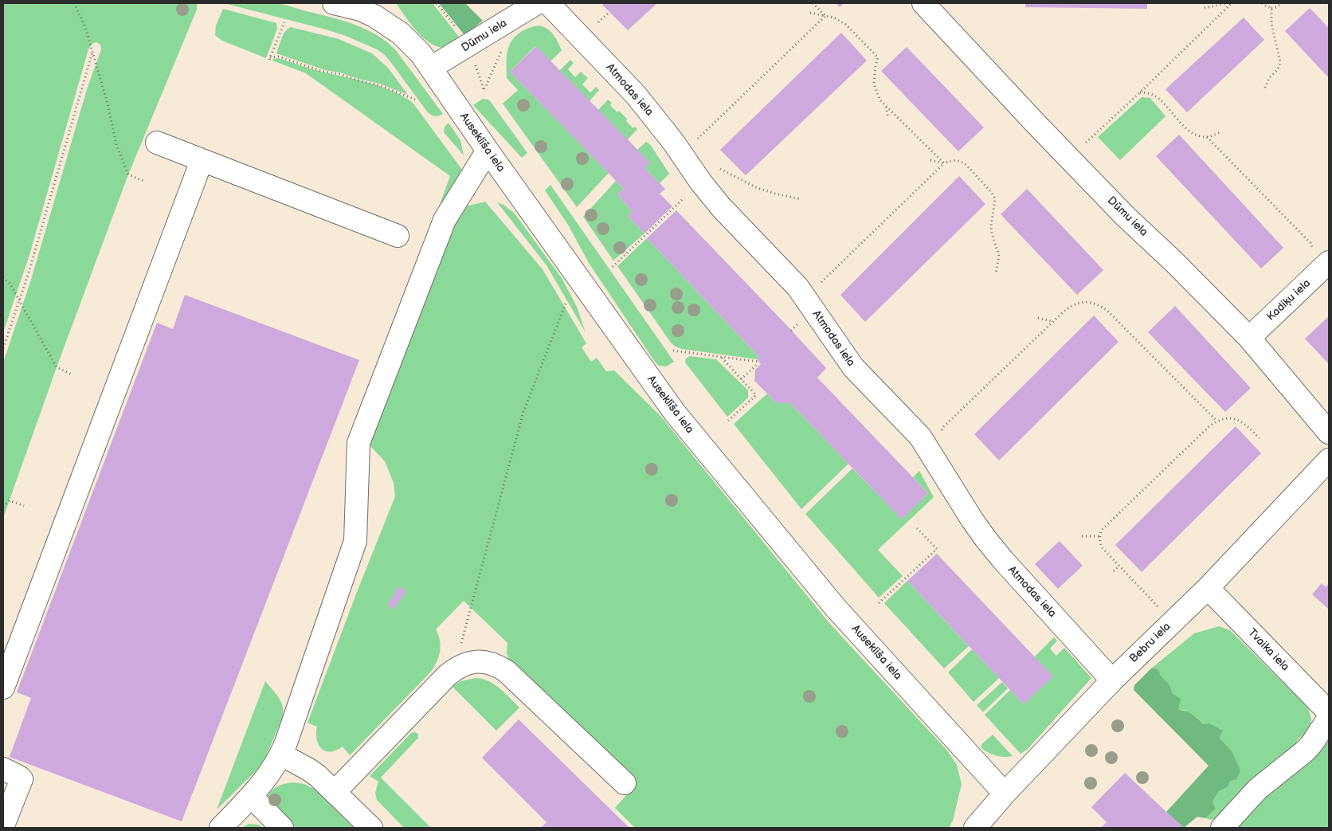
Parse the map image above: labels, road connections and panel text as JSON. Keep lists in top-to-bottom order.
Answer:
{
  "streets": {
    "street": [
      "Dūmu iela",
      "Atmodas iela",
      "Auseklīša iela",
      "Kadiķu iela",
      "Bebru iela",
      "Tvaika iela"
    ]
  },
  "crossings": [
    ["Dūmu iela", "Auseklīša iela"],
    ["Dūmu iela", "Kadiķu iela"],
    ["Atmodas iela", "Bebru iela"],
    ["Auseklīša iela", "Bebru iela"],
    ["Bebru iela", "Tvaika iela"]
  ]
}
